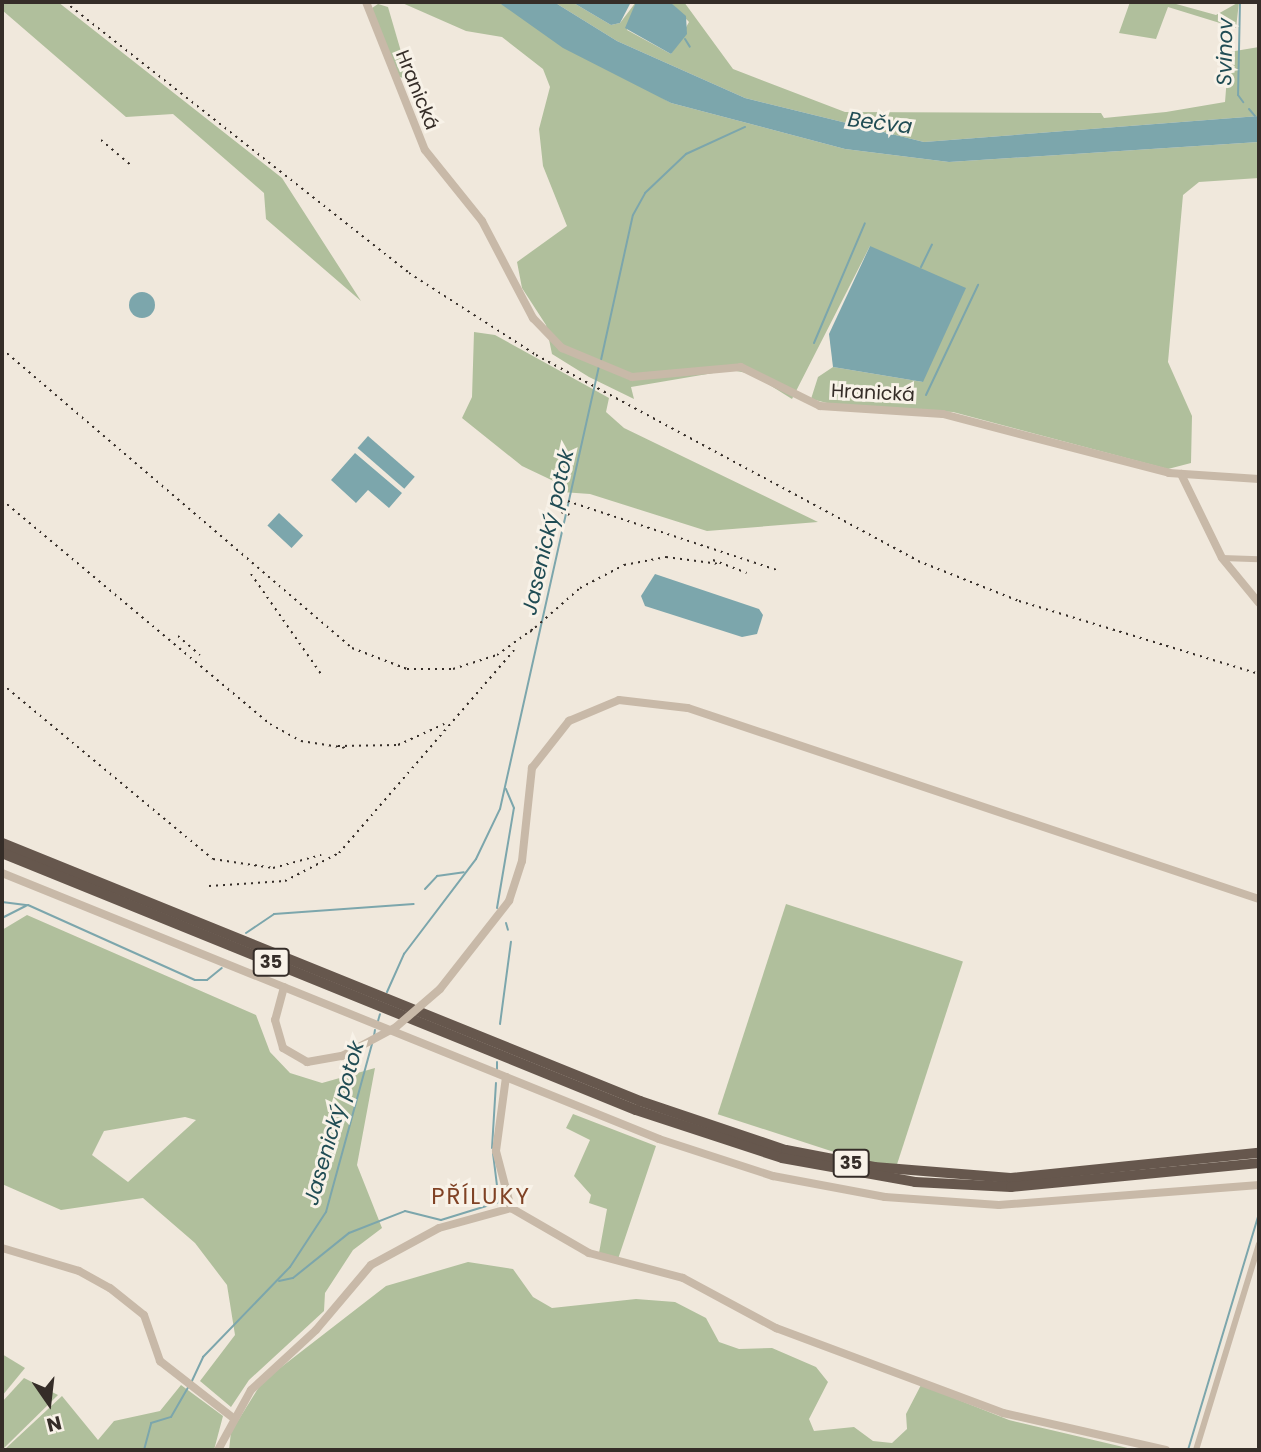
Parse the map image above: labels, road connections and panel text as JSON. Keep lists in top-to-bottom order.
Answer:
{
  "streets": {
    "highway": ["35"],
    "street": ["Hranická"]
  },
  "districts": ["PŘÍLUKY"],
  "water": ["Svinov", "Bečva", "Jasenický potok"],
  "north": "bottom"
}
